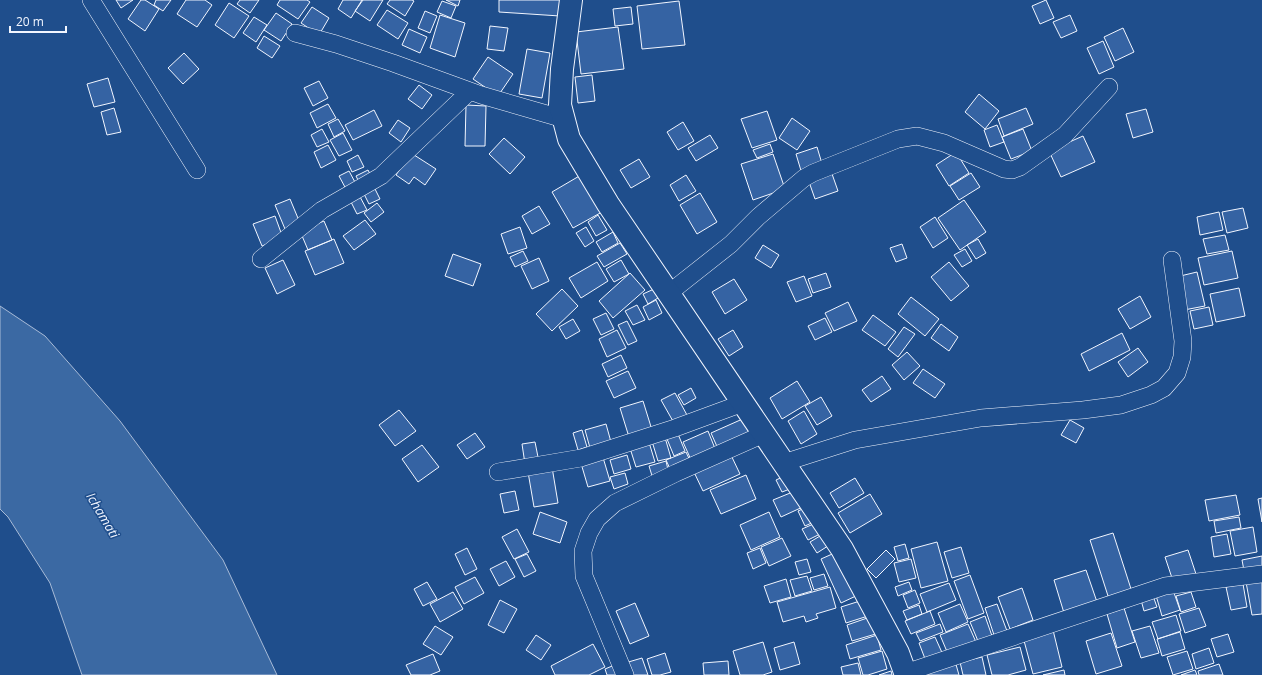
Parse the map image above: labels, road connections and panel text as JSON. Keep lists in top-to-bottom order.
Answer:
{
  "water": ["Ichamati"],
  "scale_bar": "20 m"
}
